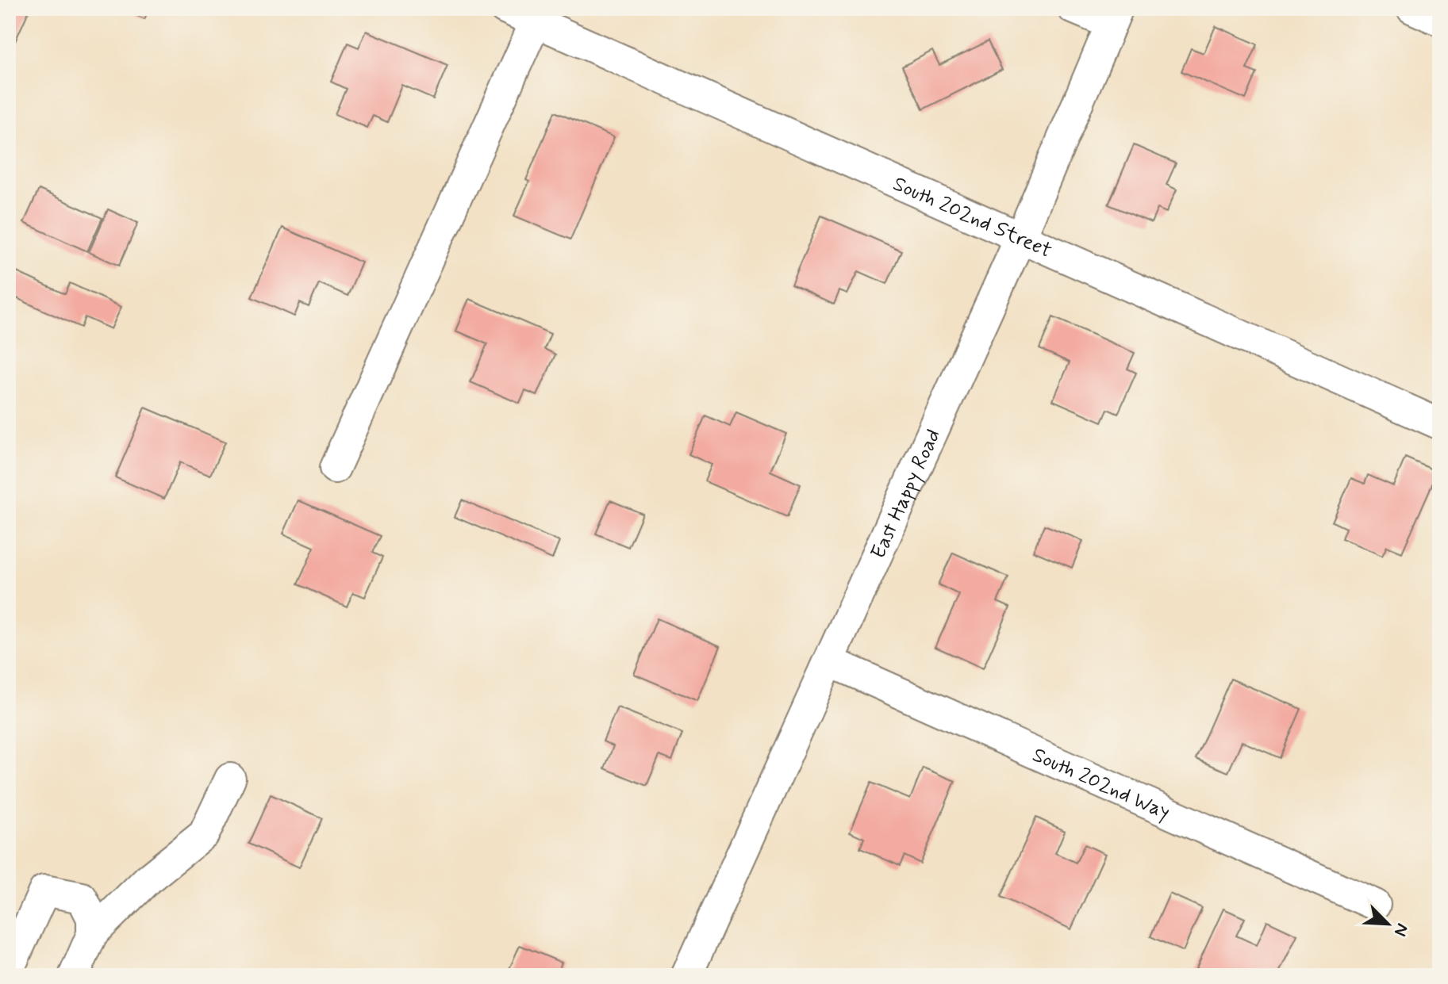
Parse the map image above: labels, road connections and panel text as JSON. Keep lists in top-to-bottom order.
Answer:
{
  "streets": {
    "street": ["South 202nd Street", "East Happy Road", "South 202nd Way"]
  },
  "crossings": [
    ["South 202nd Street", "East Happy Road"],
    ["East Happy Road", "South 202nd Way"]
  ],
  "north": "bottom right"
}
